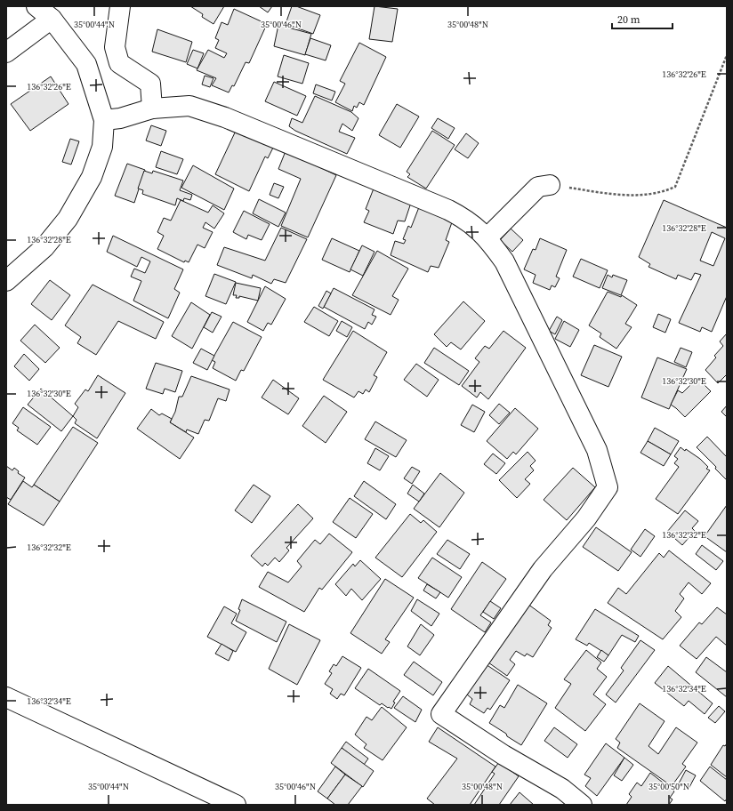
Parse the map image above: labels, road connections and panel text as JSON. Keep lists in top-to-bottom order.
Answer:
{
  "scale_bar": "20 m",
  "coordinates": [
    "35°00'44\"N",
    "35°00'46\"N",
    "35°00'48\"N",
    "136°32'26\"E",
    "136°32'28\"E",
    "136°32'30\"E",
    "136°32'32\"E",
    "136°32'34\"E",
    "35°00'50\"N"
  ]
}
